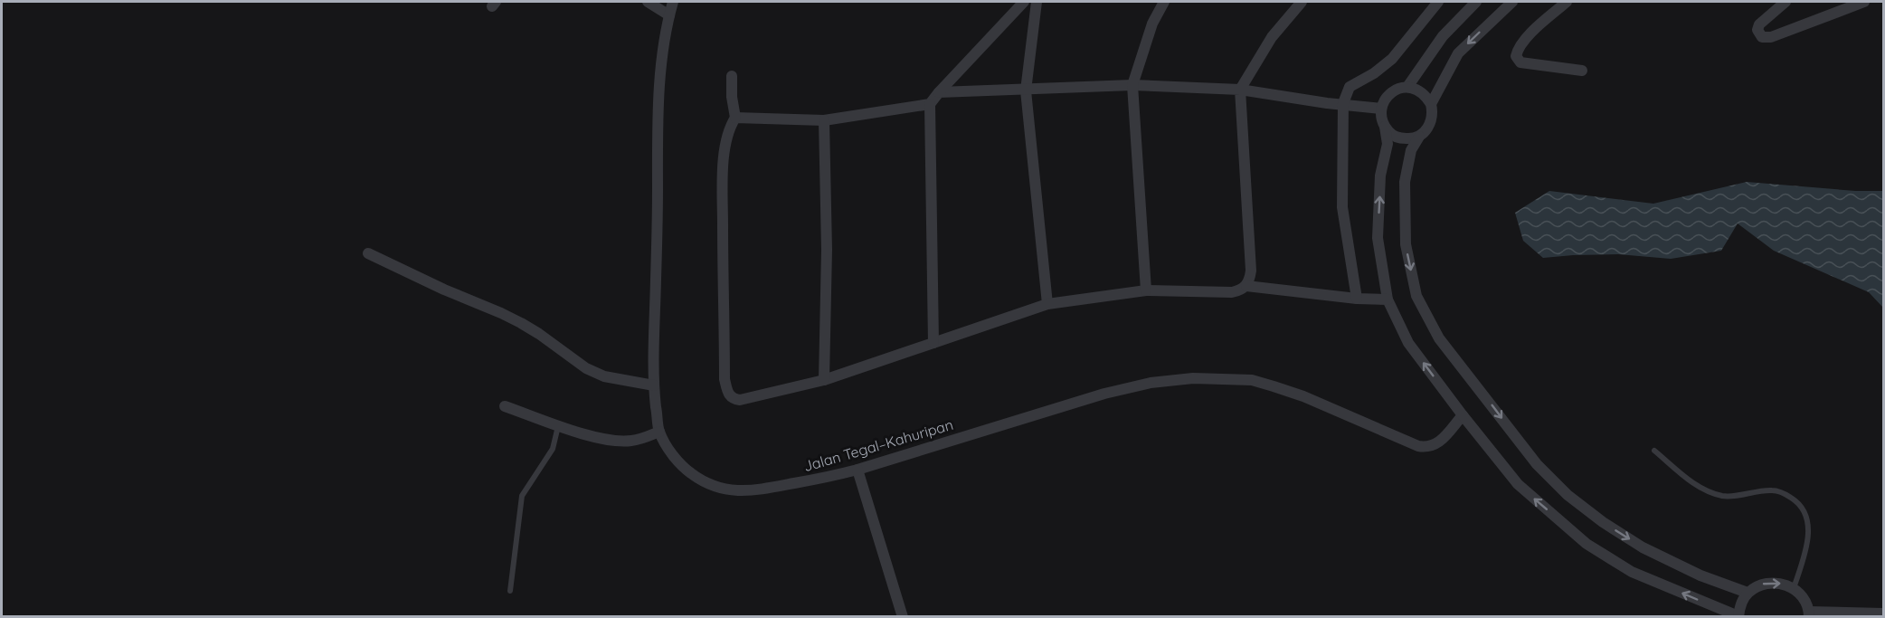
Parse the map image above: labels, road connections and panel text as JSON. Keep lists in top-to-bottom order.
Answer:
{
  "streets": {
    "street": ["Jalan Tegal–Kahuripan"]
  }
}
